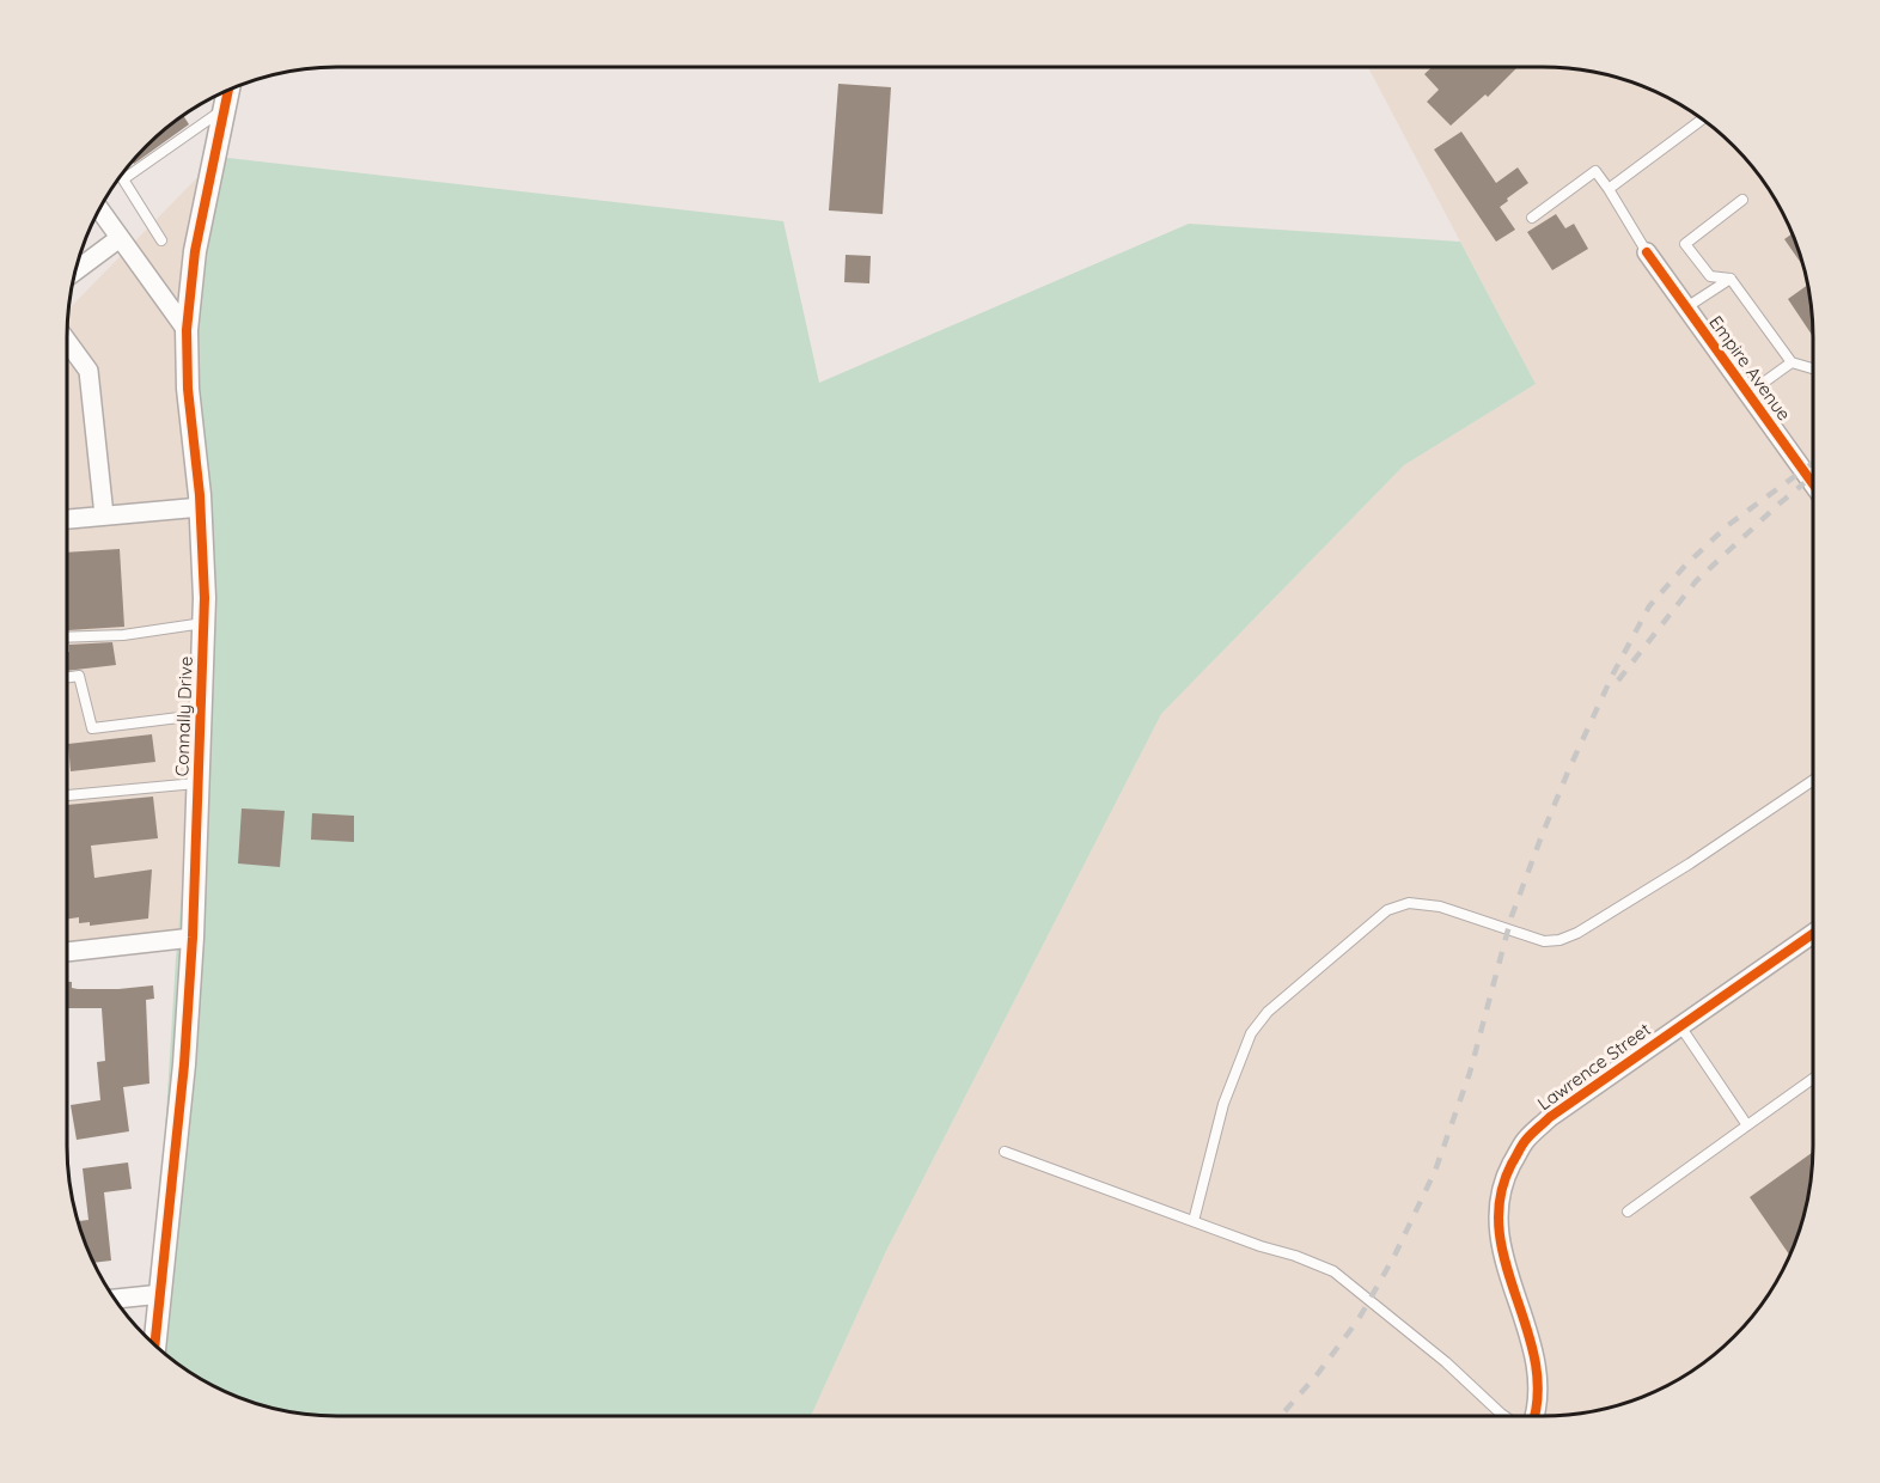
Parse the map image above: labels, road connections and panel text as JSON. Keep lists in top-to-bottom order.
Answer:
{
  "streets": {
    "street": ["Empire Avenue", "Connally Drive", "Lawrence Street"]
  }
}
